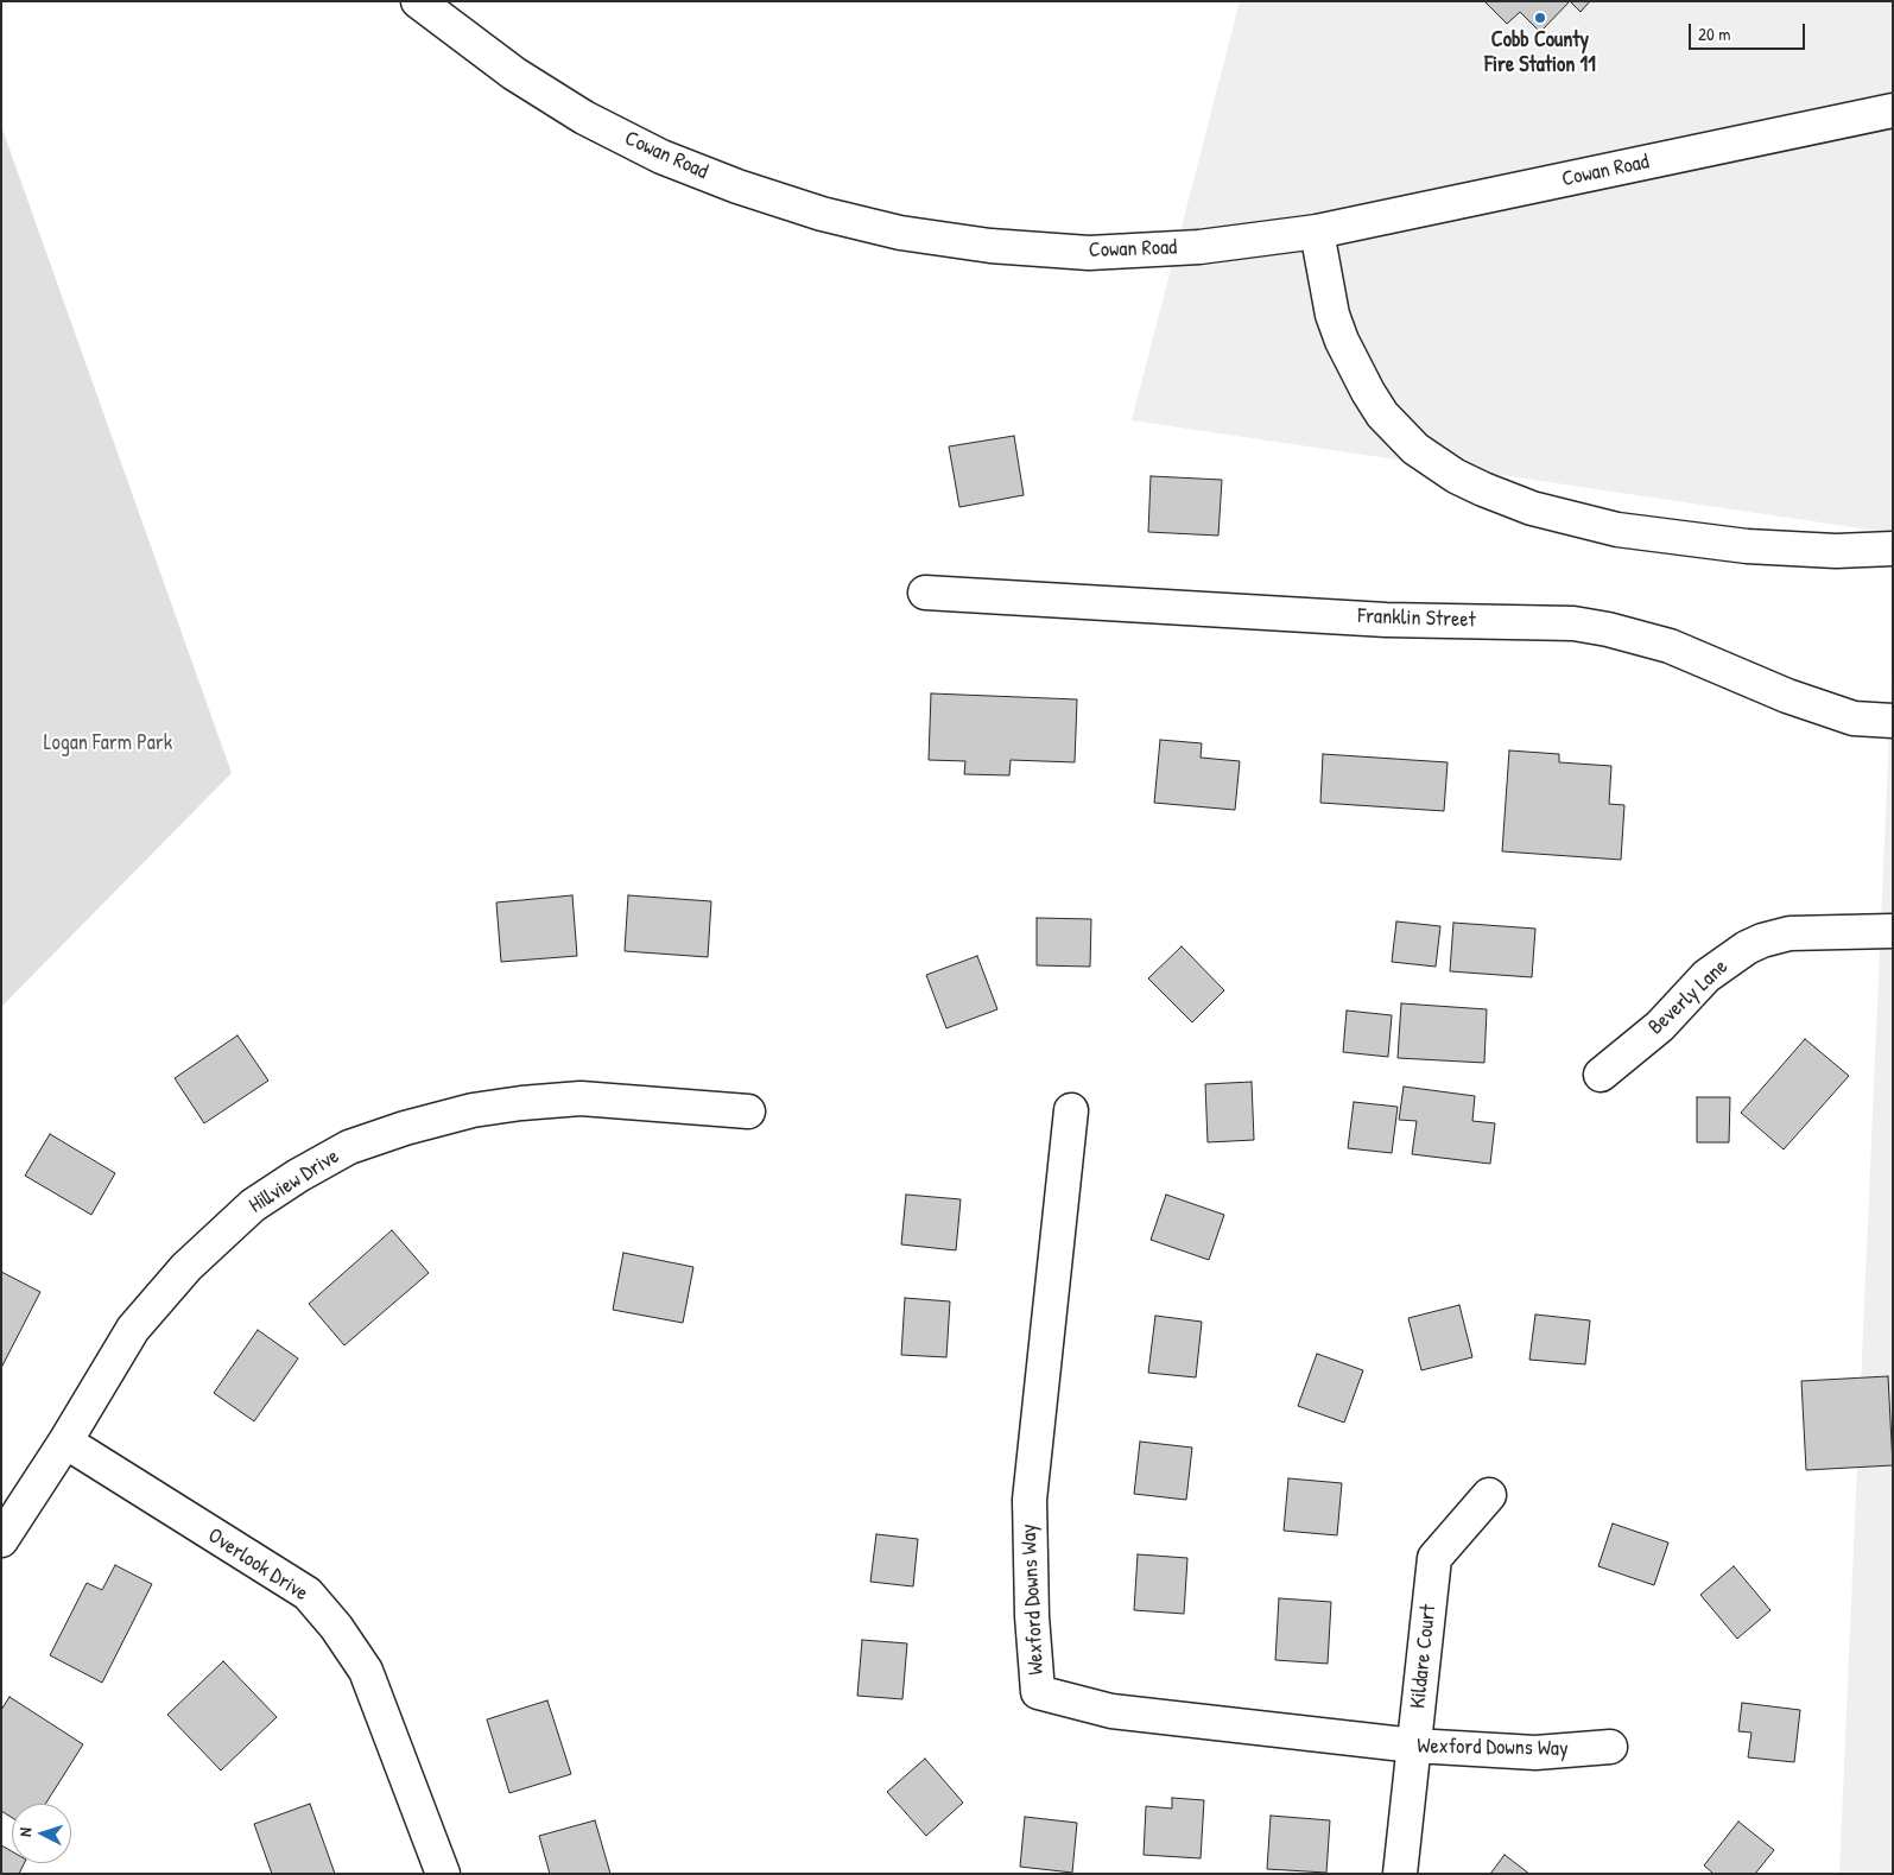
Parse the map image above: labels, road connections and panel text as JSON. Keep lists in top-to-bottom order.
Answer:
{
  "streets": {
    "street": [
      "Cowan Road",
      "Franklin Street",
      "Beverly Lane",
      "Hillview Drive",
      "Overlook Drive",
      "Wexford Downs Way",
      "Kildare Court"
    ]
  },
  "crossings": [
    ["Hillview Drive", "Overlook Drive"],
    ["Wexford Downs Way", "Kildare Court"]
  ],
  "parks": ["Logan Farm Park"],
  "places": ["Cobb County Fire Station 11"],
  "scale_bar": "20 m",
  "north": "left"
}
